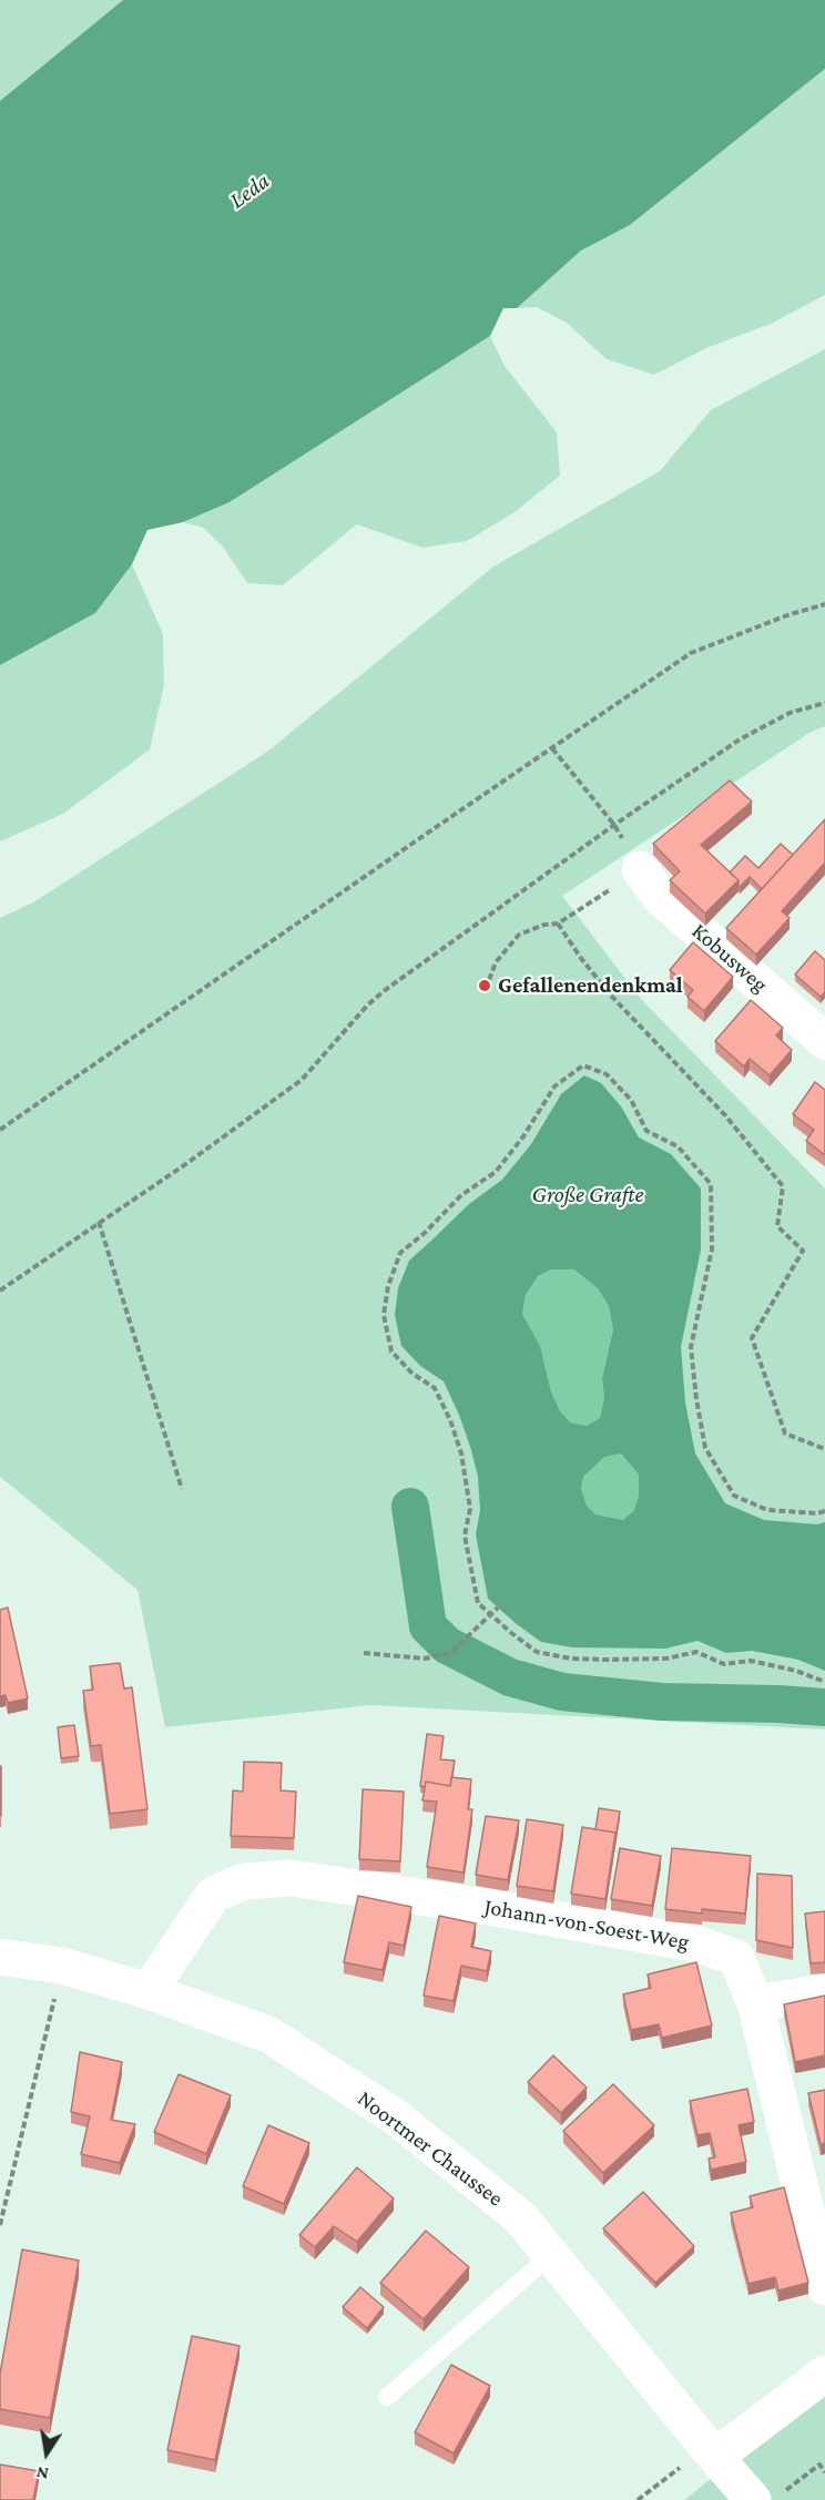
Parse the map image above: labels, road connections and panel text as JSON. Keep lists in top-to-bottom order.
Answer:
{
  "streets": {
    "street": ["Kobusweg", "Johann-von-Soest-Weg", "Noortmer Chaussee"]
  },
  "crossings": [
    ["Johann-von-Soest-Weg", "Noortmer Chaussee"]
  ],
  "water": ["Leda", "Große Grafte"],
  "places": ["Gefallenendenkmal"],
  "north": "bottom"
}
